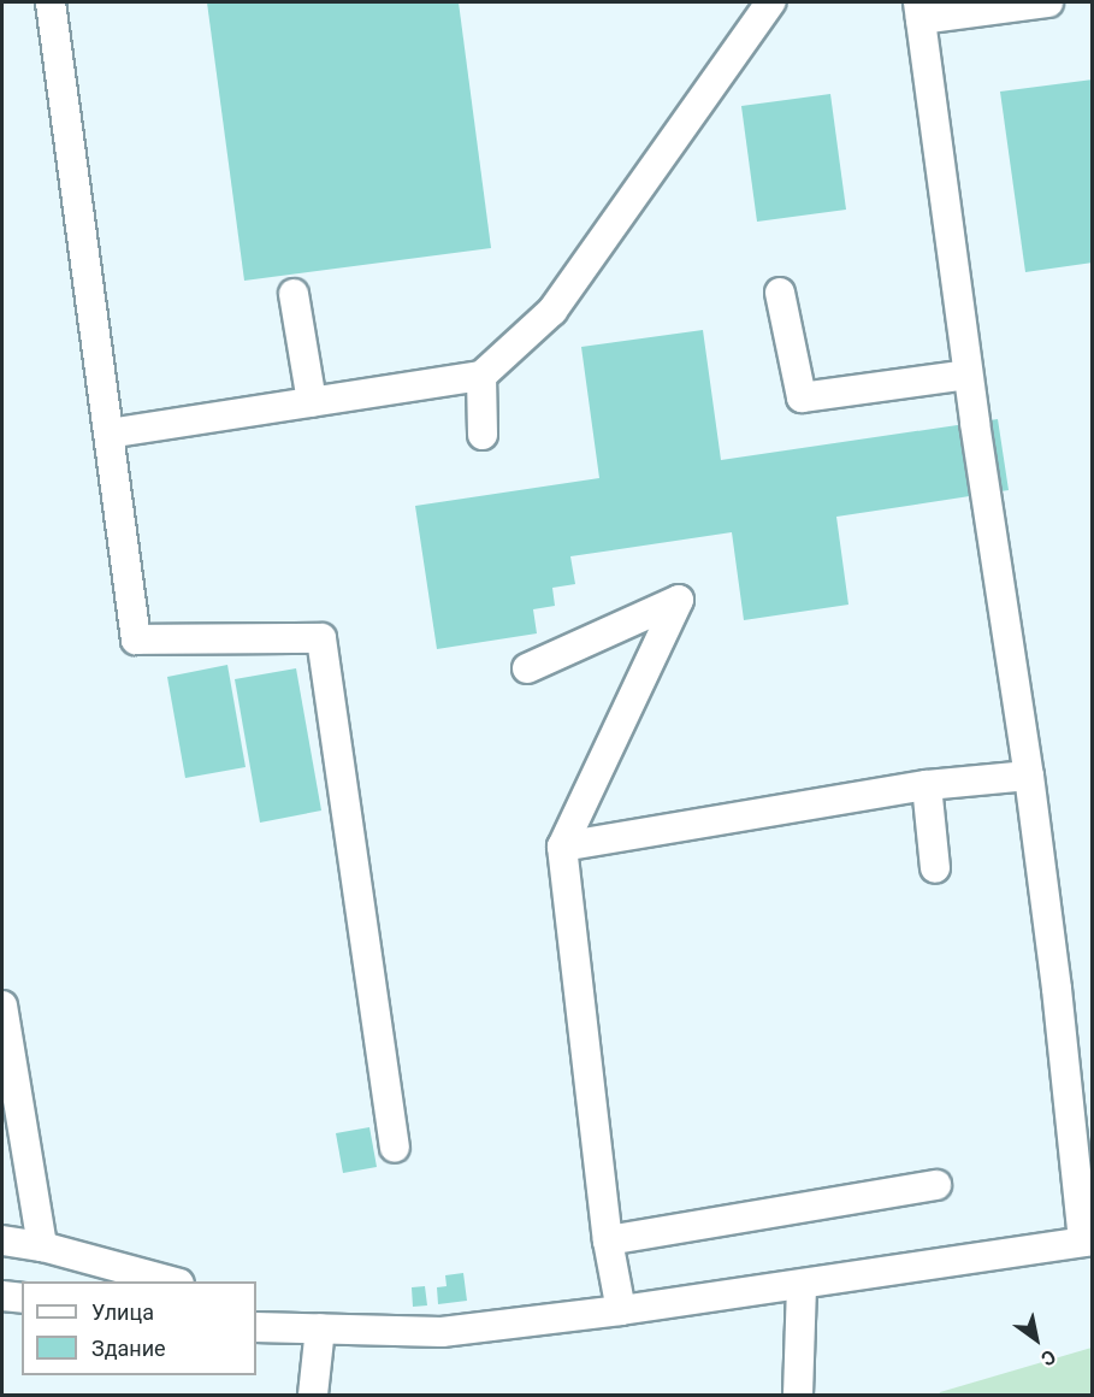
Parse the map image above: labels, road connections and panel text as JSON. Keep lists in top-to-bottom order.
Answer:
{
  "legend": ["Улица", "Здание"],
  "north": "bottom right"
}
